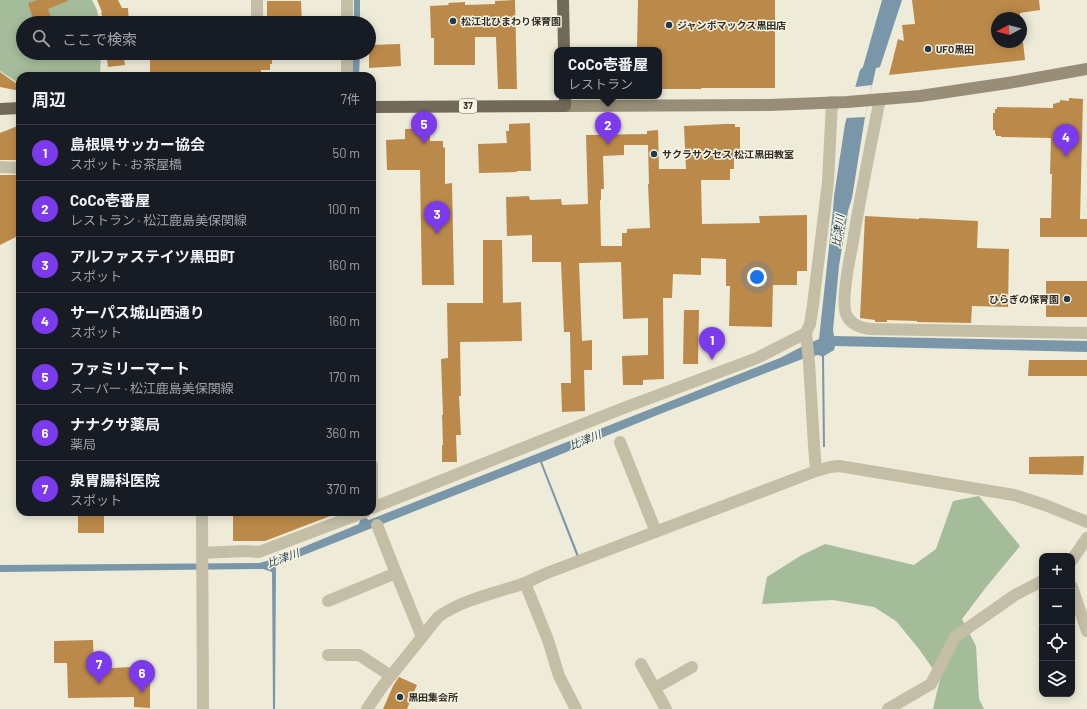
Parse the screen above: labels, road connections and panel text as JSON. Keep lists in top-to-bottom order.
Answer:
{
  "streets": {
    "main road": ["37"]
  },
  "water": ["比津川"],
  "places": [
    "松江北ひまわり保育園",
    "ジャンボマックス黒田店",
    "UFO黒田",
    "サクラサクセス 松江黒田教室",
    "ひらぎの保育園",
    "黒田集会所"
  ],
  "north": "left",
  "page": {
    "search": "ここで検索",
    "popup": ["CoCo壱番屋", "レストラン"],
    "heading": ["周辺", "7件"],
    "pins": [
      "5",
      "2",
      "4",
      "3",
      "1",
      "7",
      "6"
    ],
    "list": [
      {
        "mark": "1",
        "name": "島根県サッカー協会",
        "note": "スポット · お茶屋橋",
        "value": "50 m"
      },
      {
        "mark": "2",
        "name": "CoCo壱番屋",
        "note": "レストラン · 松江鹿島美保関線",
        "value": "100 m"
      },
      {
        "mark": "3",
        "name": "アルファステイツ黒田町",
        "note": "スポット",
        "value": "160 m"
      },
      {
        "mark": "4",
        "name": "サーパス城山西通り",
        "note": "スポット",
        "value": "160 m"
      },
      {
        "mark": "5",
        "name": "ファミリーマート",
        "note": "スーパー · 松江鹿島美保関線",
        "value": "170 m"
      },
      {
        "mark": "6",
        "name": "ナナクサ薬局",
        "note": "薬局",
        "value": "360 m"
      },
      {
        "mark": "7",
        "name": "泉胃腸科医院",
        "note": "スポット",
        "value": "370 m"
      }
    ],
    "map_buttons": ["+", "−"]
  }
}
